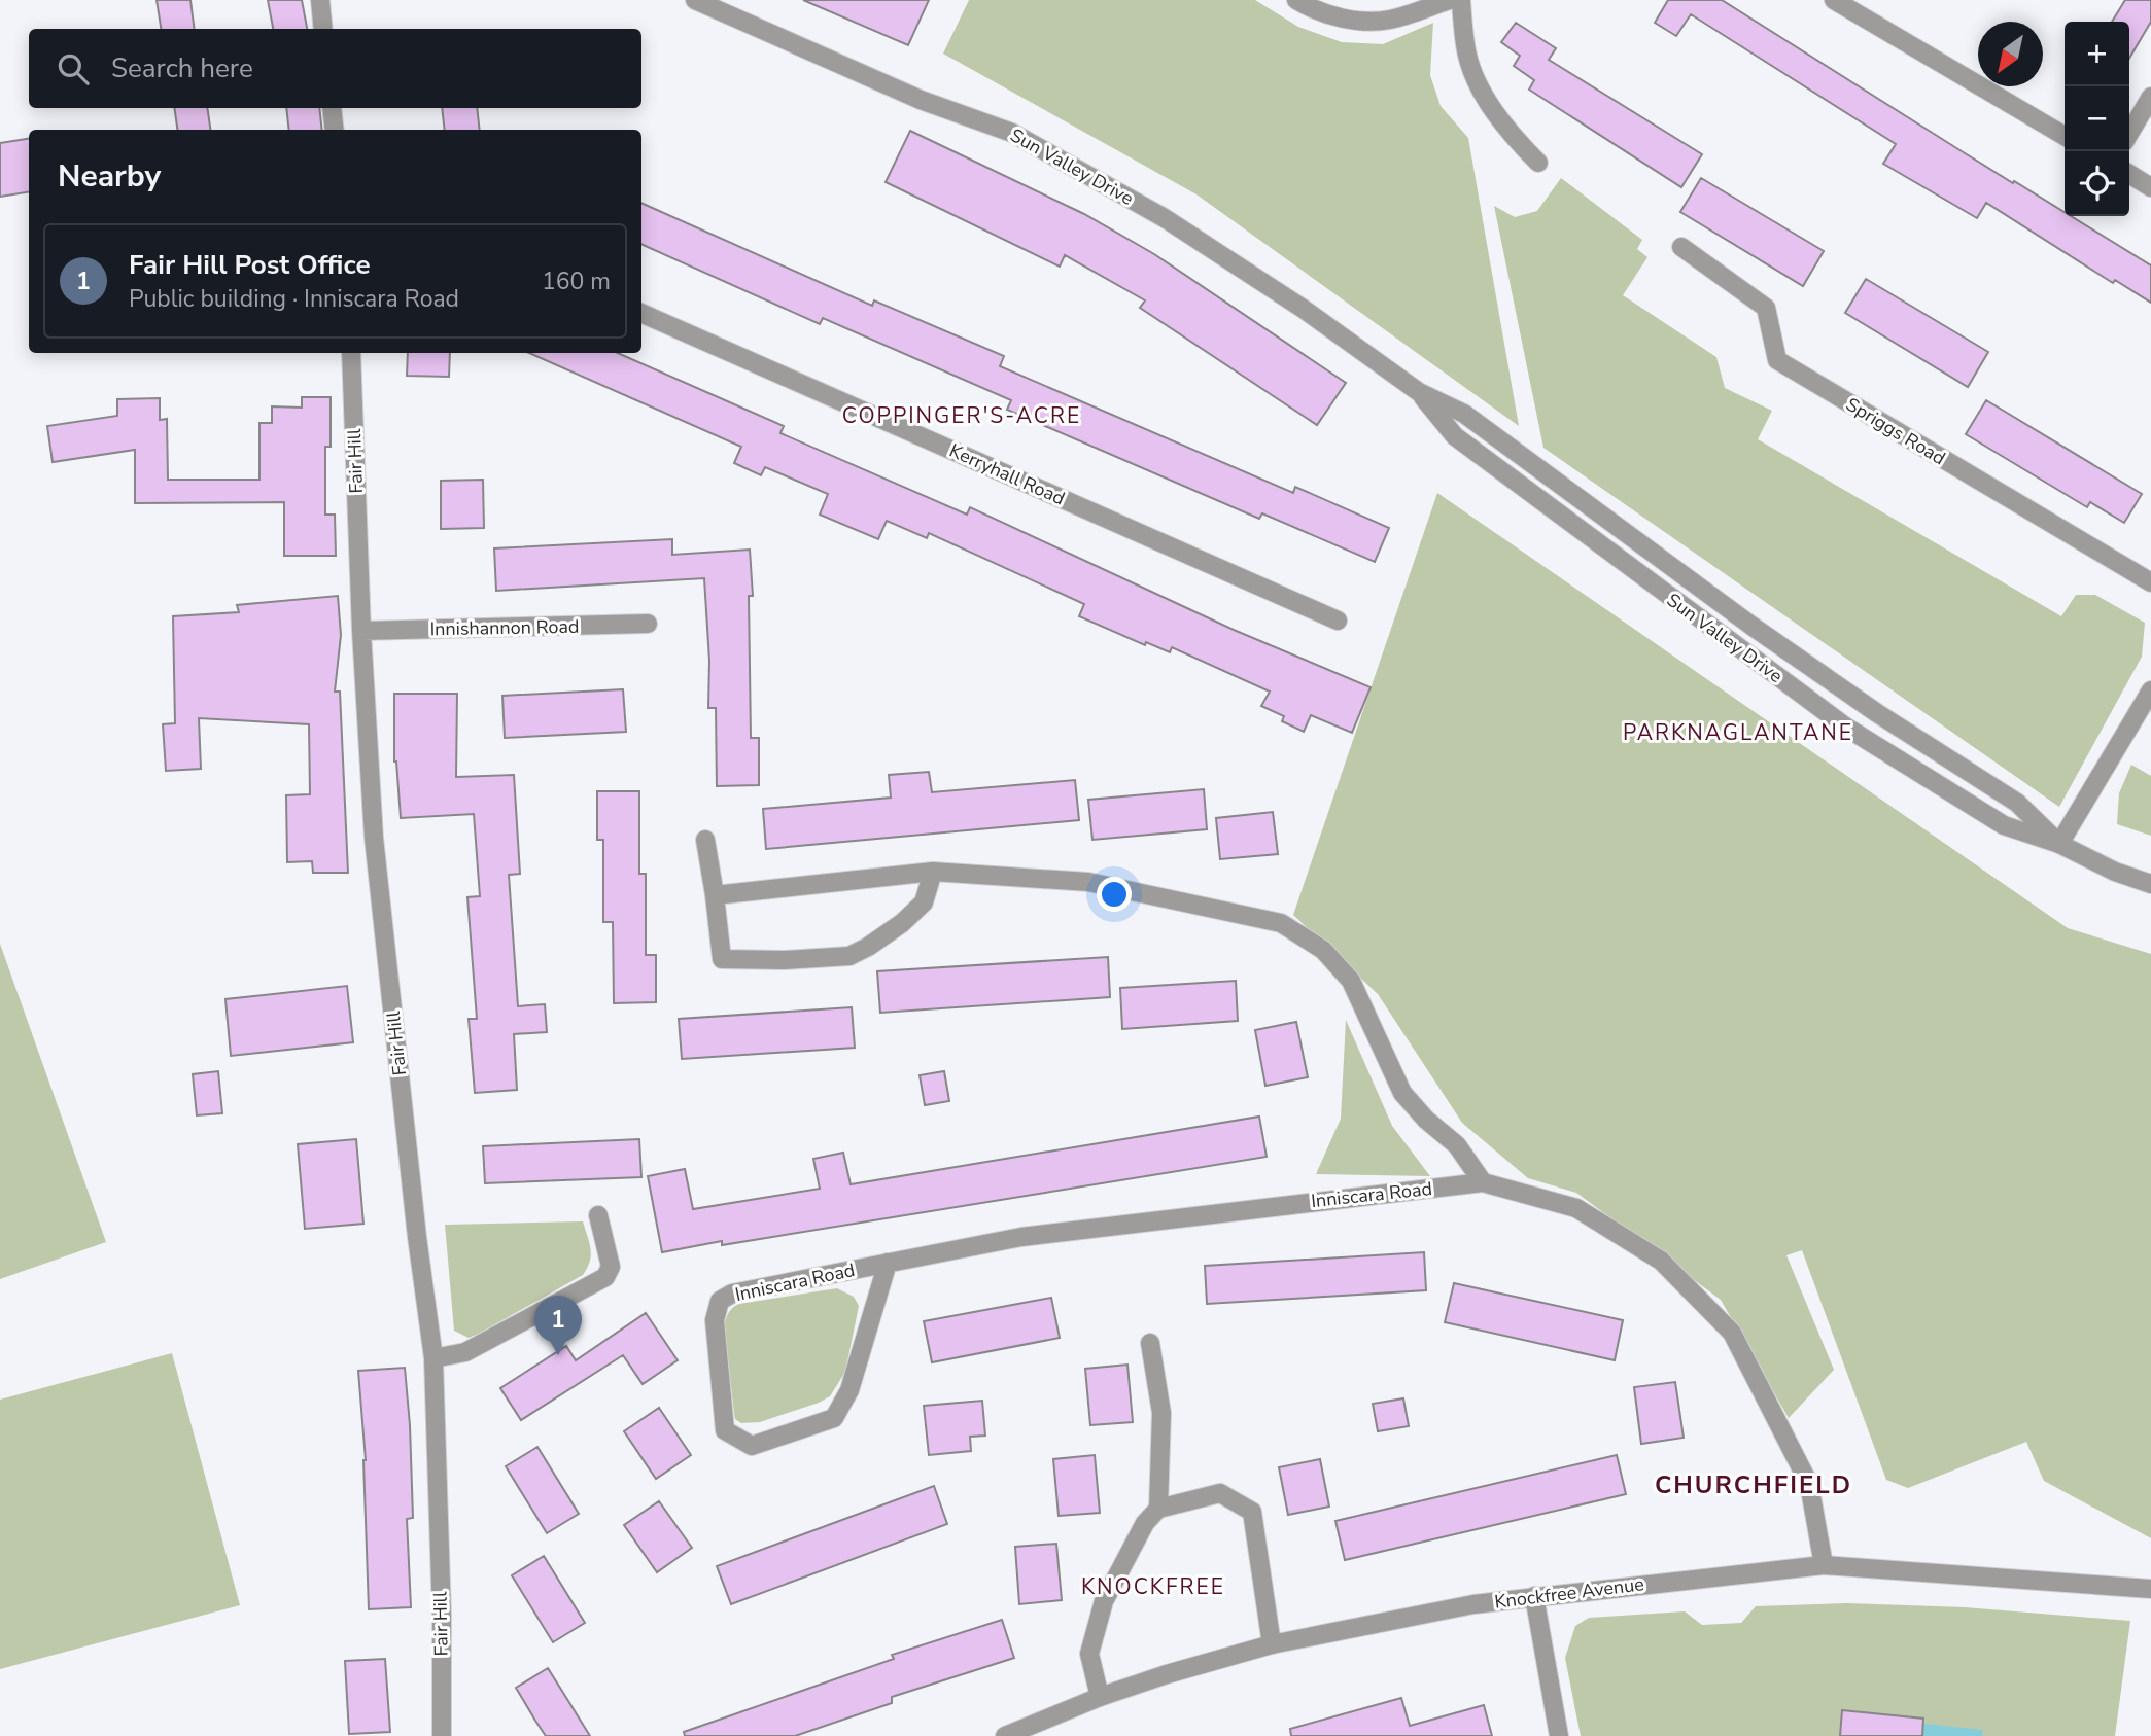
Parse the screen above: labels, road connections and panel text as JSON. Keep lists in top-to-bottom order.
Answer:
{
  "streets": {
    "street": [
      "Sun Valley Drive",
      "Spriggs Road",
      "Fair Hill",
      "Kerryhall Road",
      "Innishannon Road",
      "Inniscara Road",
      "Knockfree Avenue"
    ]
  },
  "crossings": [
    ["Fair Hill", "Innishannon Road"],
    ["Inniscara Road", "Knockfree Avenue"]
  ],
  "districts": [
    "COPPINGER'S-ACRE",
    "PARKNAGLANTANE",
    "CHURCHFIELD",
    "KNOCKFREE"
  ],
  "north": "bottom left",
  "page": {
    "map_buttons": ["+", "−"],
    "search": "Search here",
    "heading": "Nearby",
    "list": [
      {
        "mark": "1",
        "name": "Fair Hill Post Office",
        "note": "Public building · Inniscara Road",
        "value": "160 m"
      }
    ],
    "pins": "1"
  }
}
